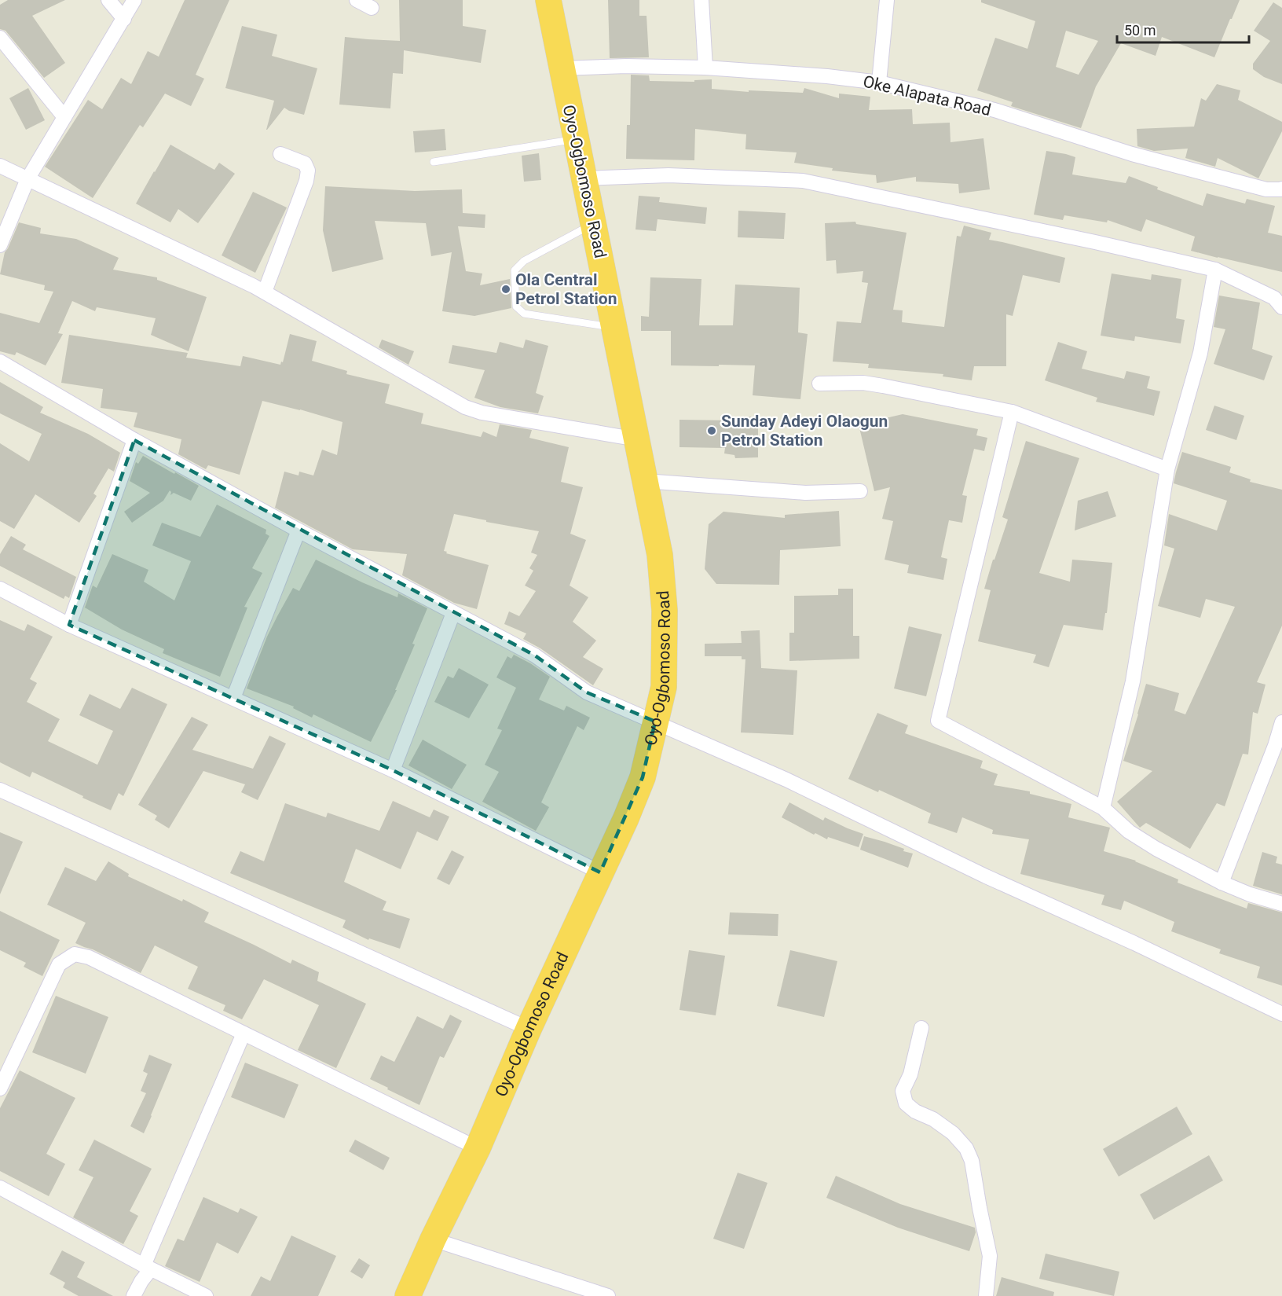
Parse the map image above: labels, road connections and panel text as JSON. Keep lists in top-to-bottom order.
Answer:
{
  "streets": {
    "highway": ["Oyo-Ogbomoso Road"],
    "street": ["Oke Alapata Road"]
  },
  "crossings": [
    ["Oke Alapata Road", "Oyo-Ogbomoso Road"]
  ],
  "places": ["Ola Central Petrol Station", "Sunday Adeyi Olaogun Petrol Station"],
  "scale_bar": "50 m"
}
